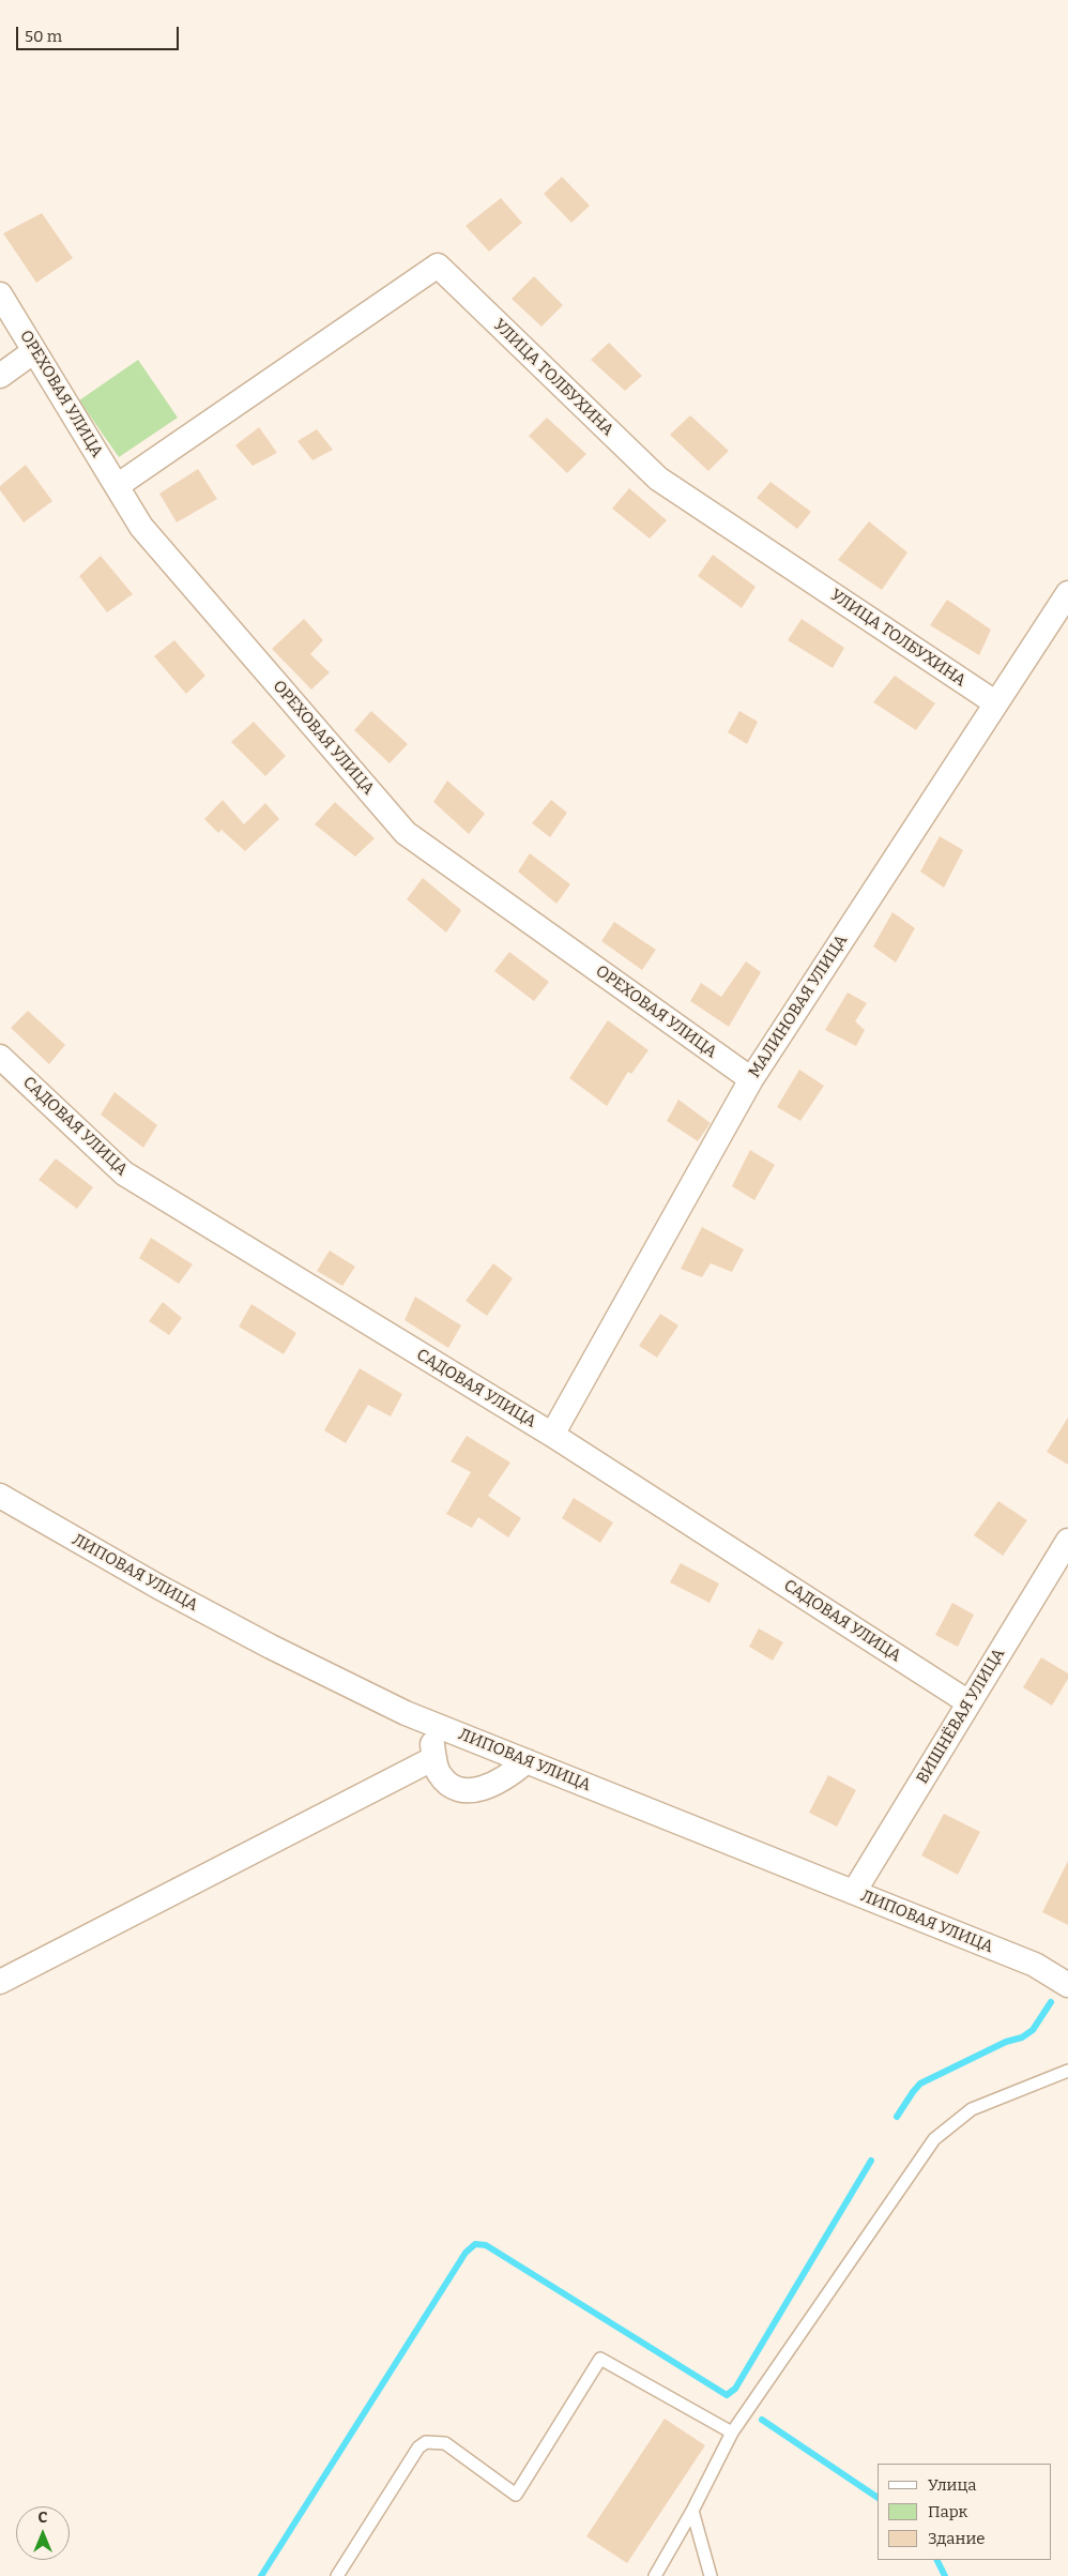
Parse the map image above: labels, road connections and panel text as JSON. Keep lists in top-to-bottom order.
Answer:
{
  "streets": {
    "street": [
      "УЛИЦА ТОЛБУХИНА",
      "ОРЕХОВАЯ УЛИЦА",
      "МАЛИНОВАЯ УЛИЦА",
      "САДОВАЯ УЛИЦА",
      "ЛИПОВАЯ УЛИЦА",
      "ВИШНЁВАЯ УЛИЦА"
    ]
  },
  "crossings": [
    ["УЛИЦА ТОЛБУХИНА", "ОРЕХОВАЯ УЛИЦА"],
    ["УЛИЦА ТОЛБУХИНА", "МАЛИНОВАЯ УЛИЦА"],
    ["ОРЕХОВАЯ УЛИЦА", "МАЛИНОВАЯ УЛИЦА"],
    ["МАЛИНОВАЯ УЛИЦА", "САДОВАЯ УЛИЦА"],
    ["САДОВАЯ УЛИЦА", "ВИШНЁВАЯ УЛИЦА"],
    ["ЛИПОВАЯ УЛИЦА", "ВИШНЁВАЯ УЛИЦА"]
  ],
  "legend": ["Улица", "Парк", "Здание"],
  "scale_bar": "50 m",
  "north": "top"
}
